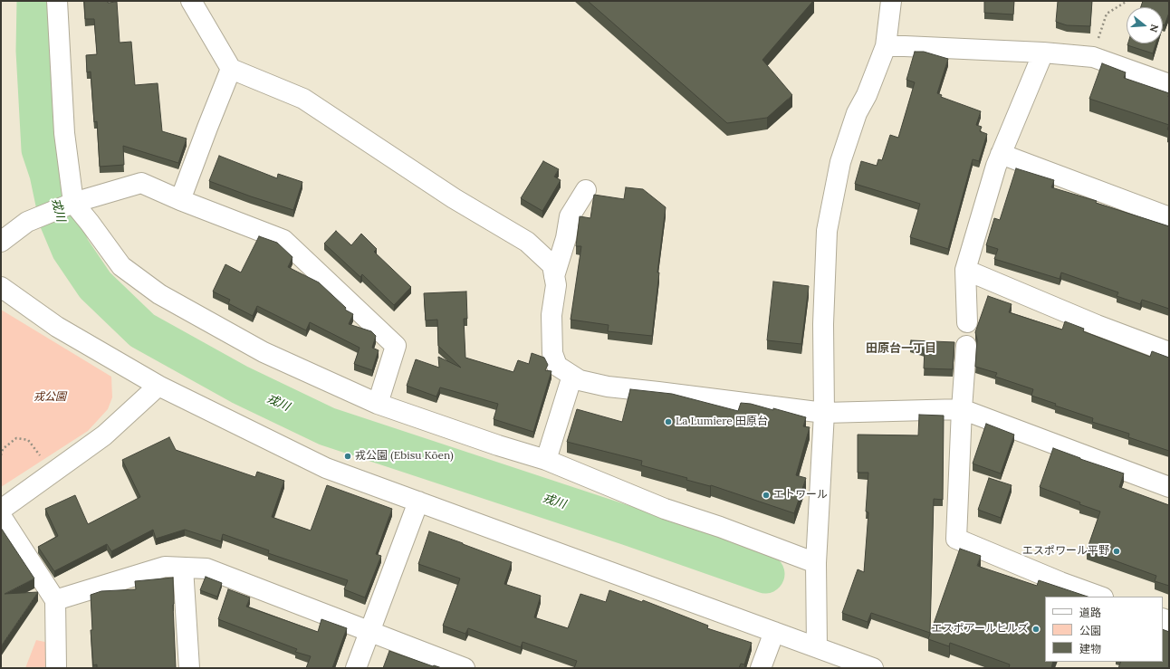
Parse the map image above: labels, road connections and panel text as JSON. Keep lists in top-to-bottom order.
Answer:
{
  "districts": ["田原台一丁目"],
  "water": ["戎川"],
  "parks": ["戎公園"],
  "places": [
    "La Lumiere 田原台",
    "戎公園 (Ebisu Kōen)",
    "エトワール",
    "エスポワール平野",
    "エスポアールヒルズ"
  ],
  "legend": ["道路", "公園", "建物"],
  "north": "right"
}
